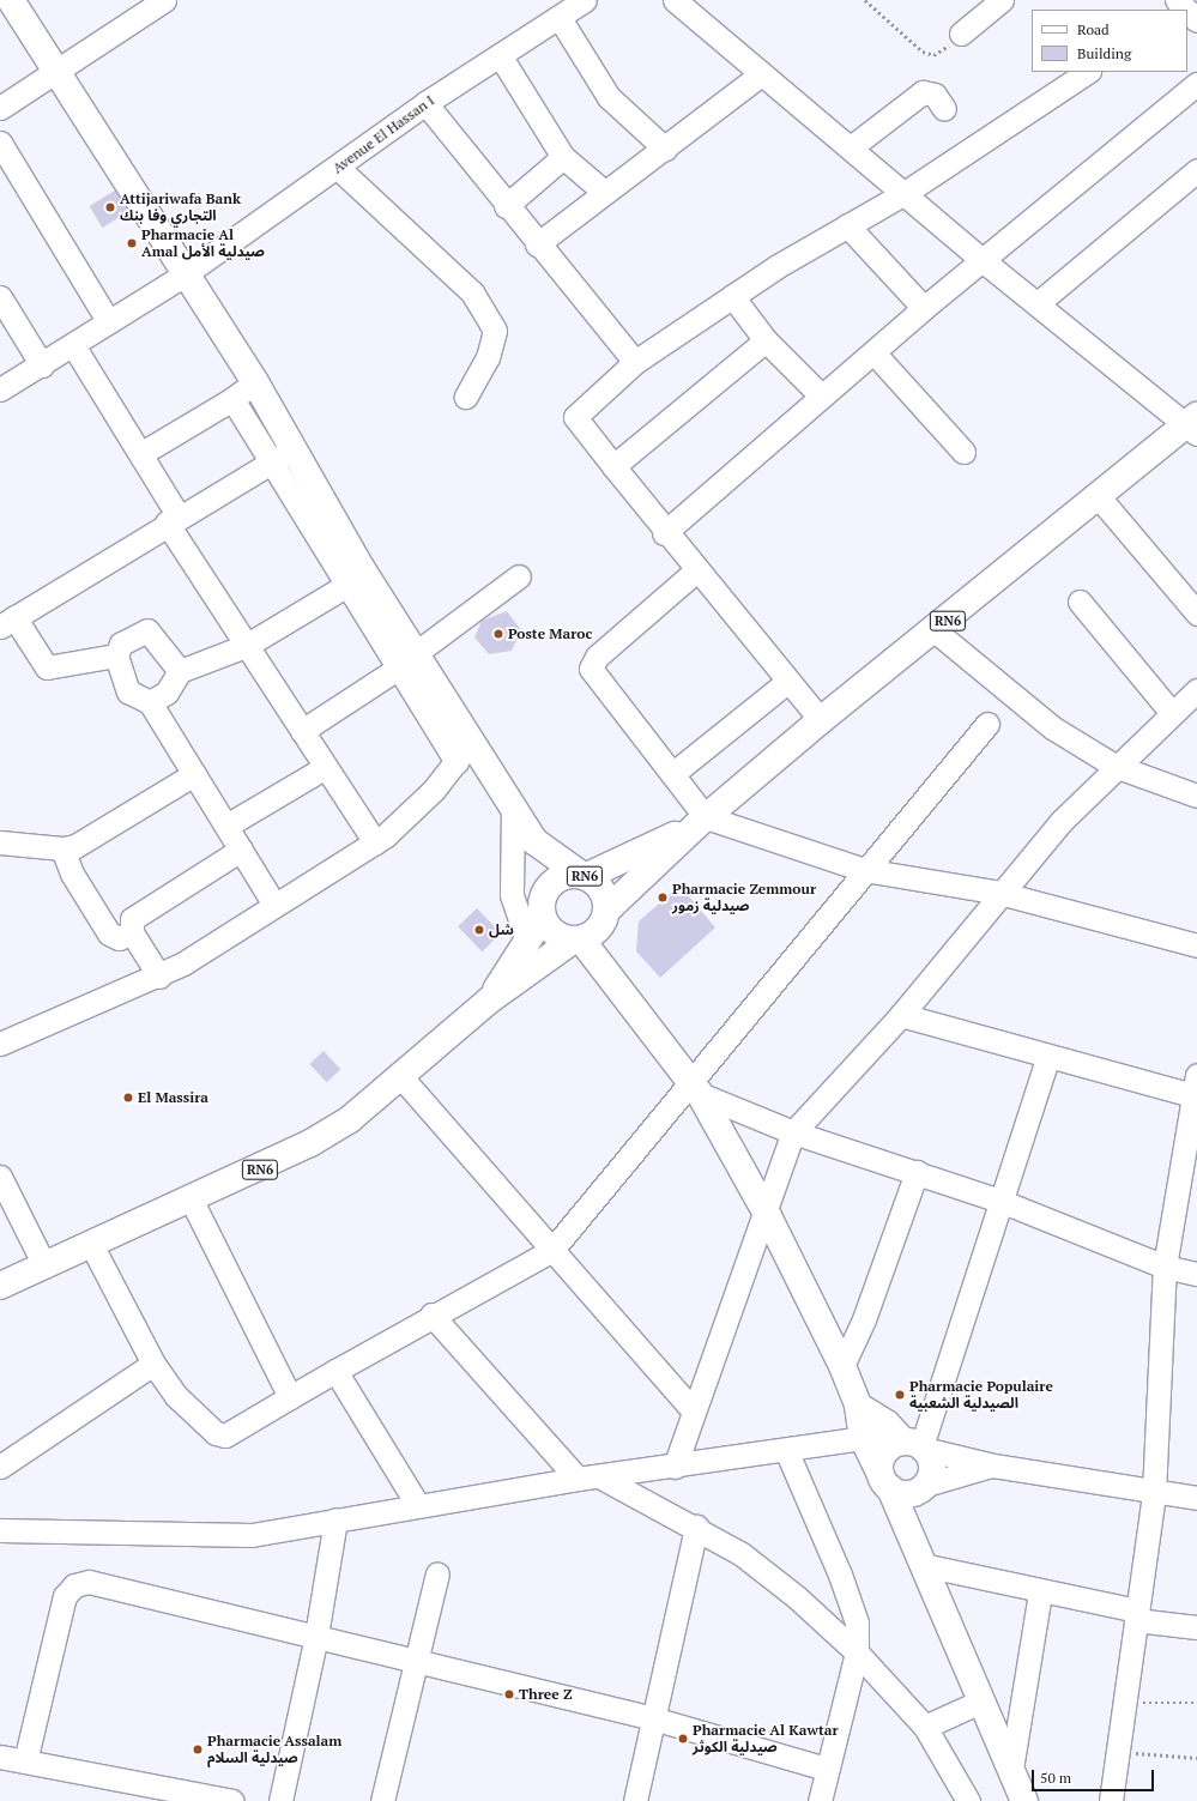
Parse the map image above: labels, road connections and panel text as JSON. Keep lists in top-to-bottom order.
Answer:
{
  "streets": {
    "main road": ["RN6"],
    "street": ["Avenue El Hassan I"]
  },
  "places": [
    "Attijariwafa Bank التجاري وفا بنك",
    "Pharmacie Al Amal صيدلية الأمل",
    "Poste Maroc",
    "Pharmacie Zemmour صيدلية زمور",
    "شل",
    "El Massira",
    "Pharmacie Populaire الصيدلية الشعبية",
    "Three Z",
    "Pharmacie Al Kawtar صيدلية الكوثر",
    "Pharmacie Assalam صيدلية السلام"
  ],
  "legend": ["Road", "Building"],
  "scale_bar": "50 m"
}
